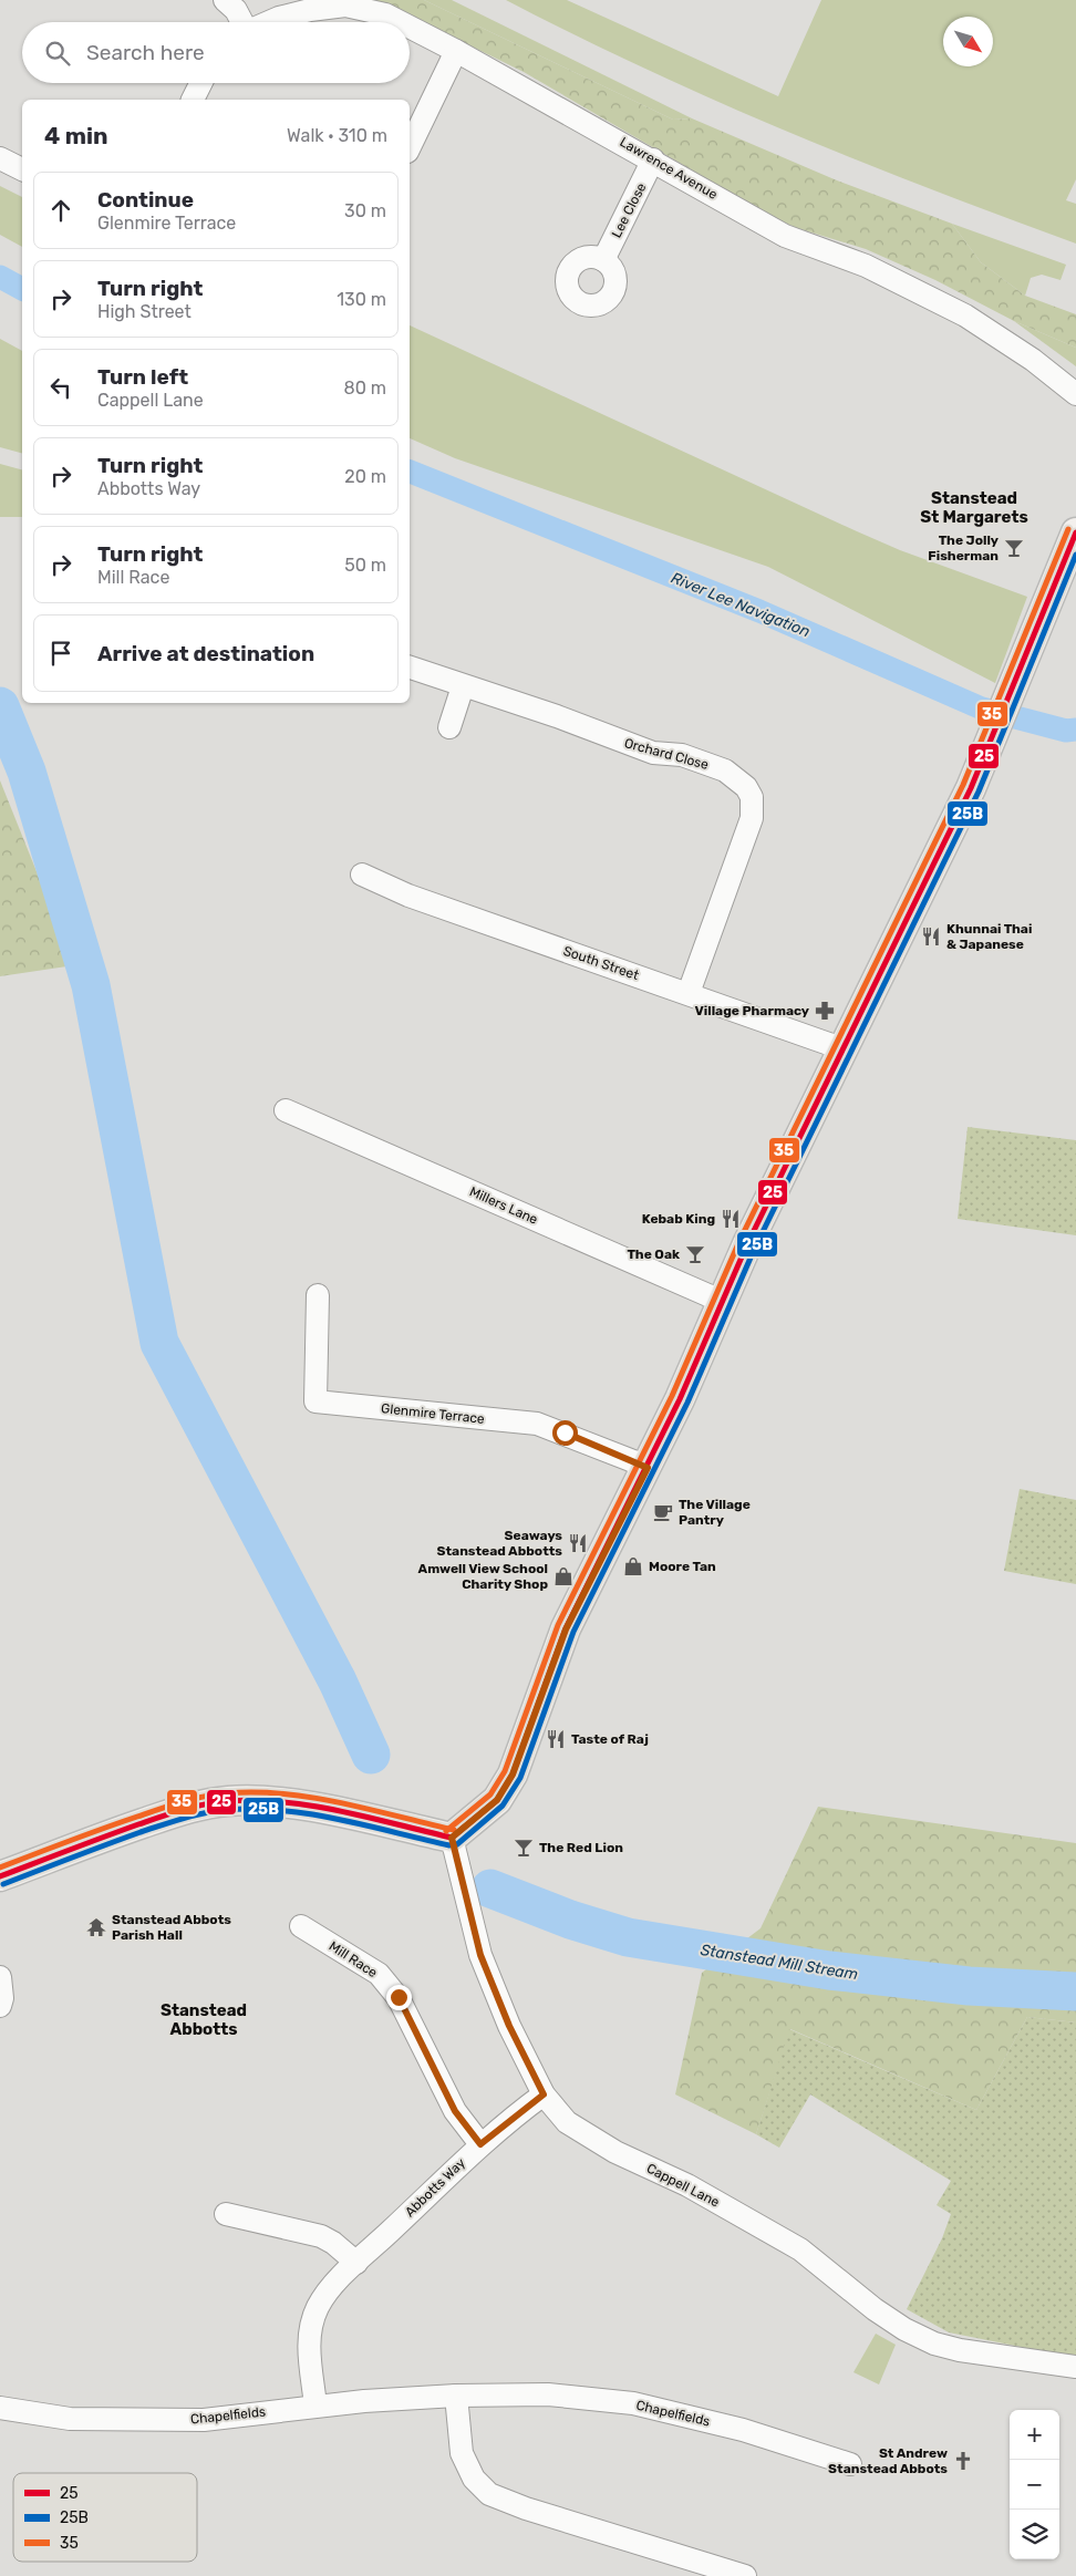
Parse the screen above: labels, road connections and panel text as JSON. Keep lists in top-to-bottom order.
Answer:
{
  "streets": {
    "street": [
      "Lawrence Avenue",
      "Lee Close",
      "Orchard Close",
      "South Street",
      "Millers Lane",
      "Glenmire Terrace",
      "Mill Race",
      "Cappell Lane",
      "Abbotts Way",
      "Chapelfields"
    ]
  },
  "crossings": [
    ["Lawrence Avenue", "Lee Close"],
    ["Orchard Close", "South Street"],
    ["Mill Race", "Abbotts Way"],
    ["Cappell Lane", "Abbotts Way"],
    ["Abbotts Way", "Chapelfields"]
  ],
  "districts": ["Stanstead St Margarets", "Stanstead Abbotts"],
  "water": ["River Lee Navigation", "Stanstead Mill Stream"],
  "places": {
    "bar": ["The Jolly Fisherman", "The Oak", "The Red Lion"],
    "restaurant": [
      "Khunnai Thai & Japanese",
      "Kebab King",
      "Seaways Stanstead Abbotts",
      "Taste of Raj"
    ],
    "pharmacy": ["Village Pharmacy"],
    "cafe": ["The Village Pantry"],
    "shop": ["Moore Tan", "Amwell View School Charity Shop"],
    "temple": ["Stanstead Abbots Parish Hall"],
    "church": ["St Andrew Stanstead Abbots"]
  },
  "lines": ["transit line 35", "transit line 25", "transit line 25B"],
  "legend": ["25", "25B", "35"],
  "north": "bottom right",
  "page": {
    "search": "Search here",
    "heading": ["4 min", "Walk · 310 m"],
    "list": [
      ["Continue", "Glenmire Terrace", "30 m"],
      ["Turn right", "High Street", "130 m"],
      ["Turn left", "Cappell Lane", "80 m"],
      ["Turn right", "Abbotts Way", "20 m"],
      ["Turn right", "Mill Race", "50 m"],
      "Arrive at destination"
    ],
    "map_buttons": ["+", "−"]
  }
}
